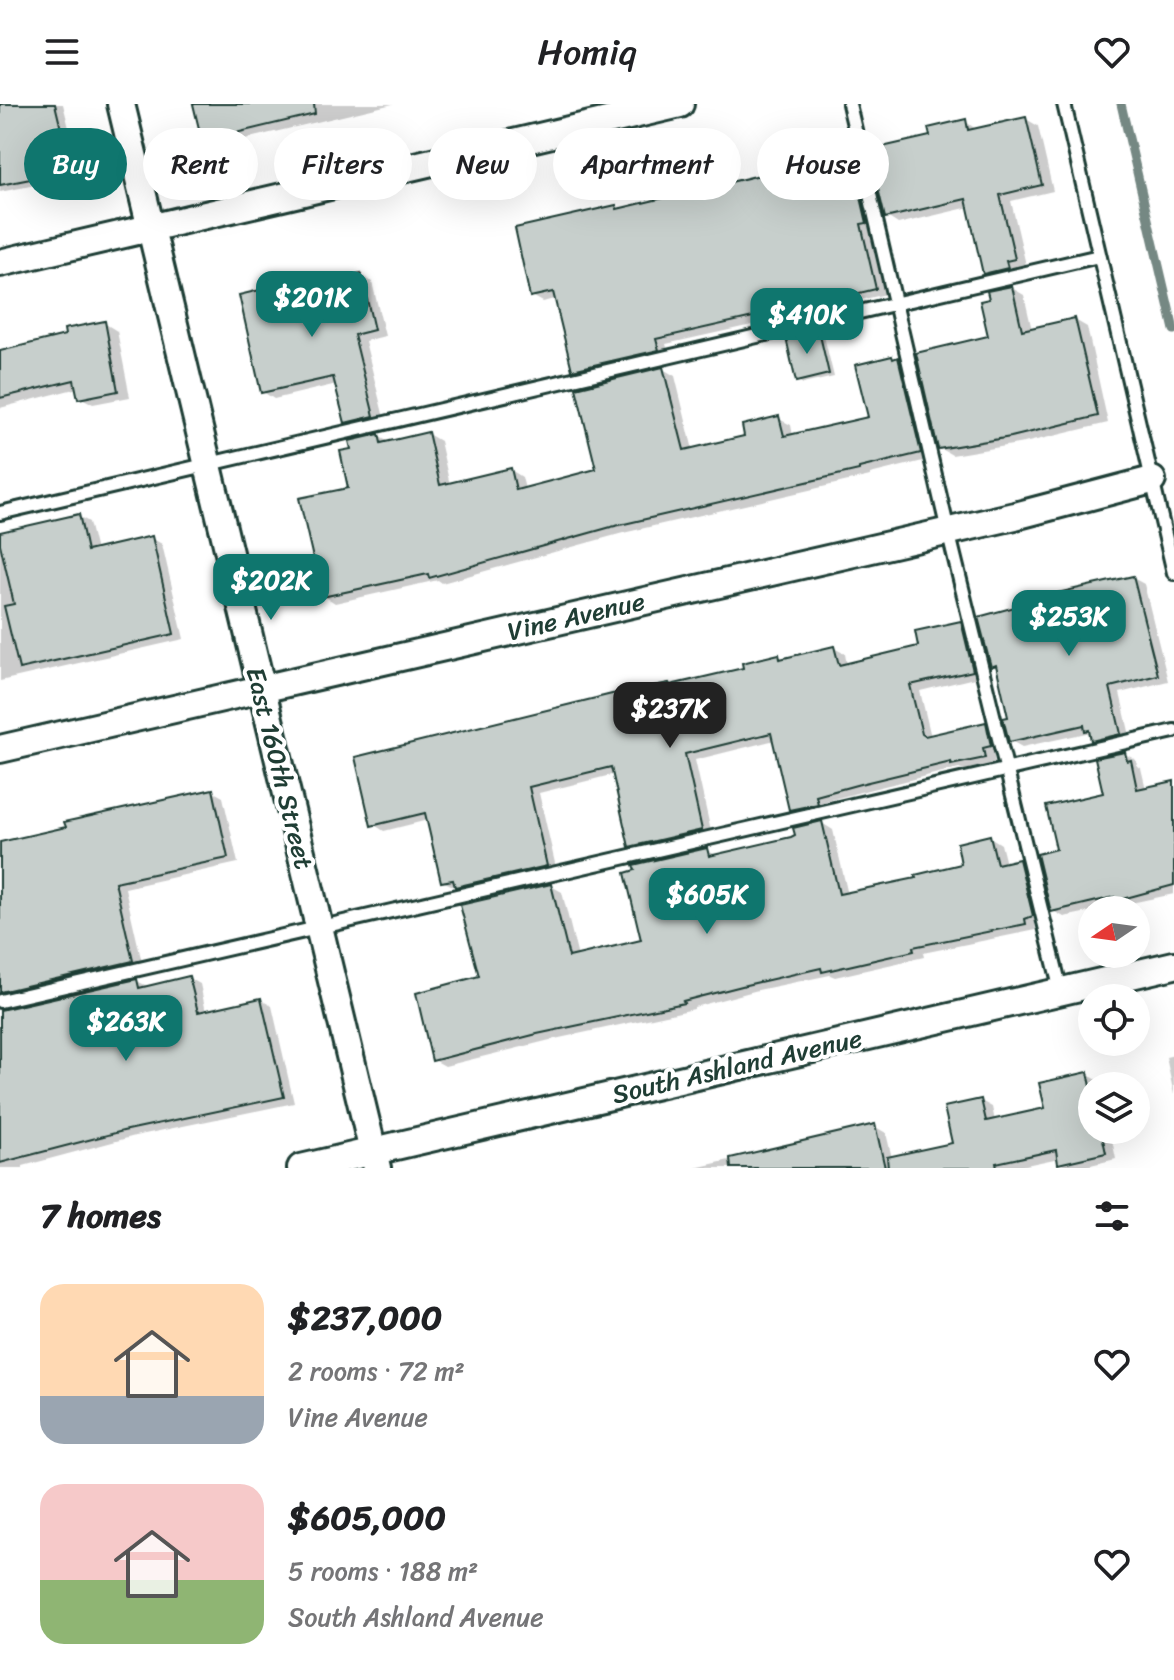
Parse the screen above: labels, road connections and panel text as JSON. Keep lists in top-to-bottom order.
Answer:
{
  "streets": {
    "street": ["Vine Avenue", "East 160th Street", "South Ashland Avenue"]
  },
  "crossings": [
    ["Vine Avenue", "East 160th Street"],
    ["East 160th Street", "South Ashland Avenue"]
  ],
  "north": "left",
  "page": {
    "header": "Homiq",
    "chip": [
      "Buy",
      "Rent",
      "Filters",
      "New",
      "Apartment",
      "House"
    ],
    "price": [
      "$201K",
      "$410K",
      "$202K",
      "$253K",
      "$237K",
      "$605K",
      "$263K"
    ],
    "heading": "7 homes",
    "list": [
      {
        "name": "$237,000",
        "note": "2 rooms · 72 m² · Vine Avenue"
      },
      {
        "name": "$605,000",
        "note": "5 rooms · 188 m² · South Ashland Avenue"
      }
    ]
  }
}
